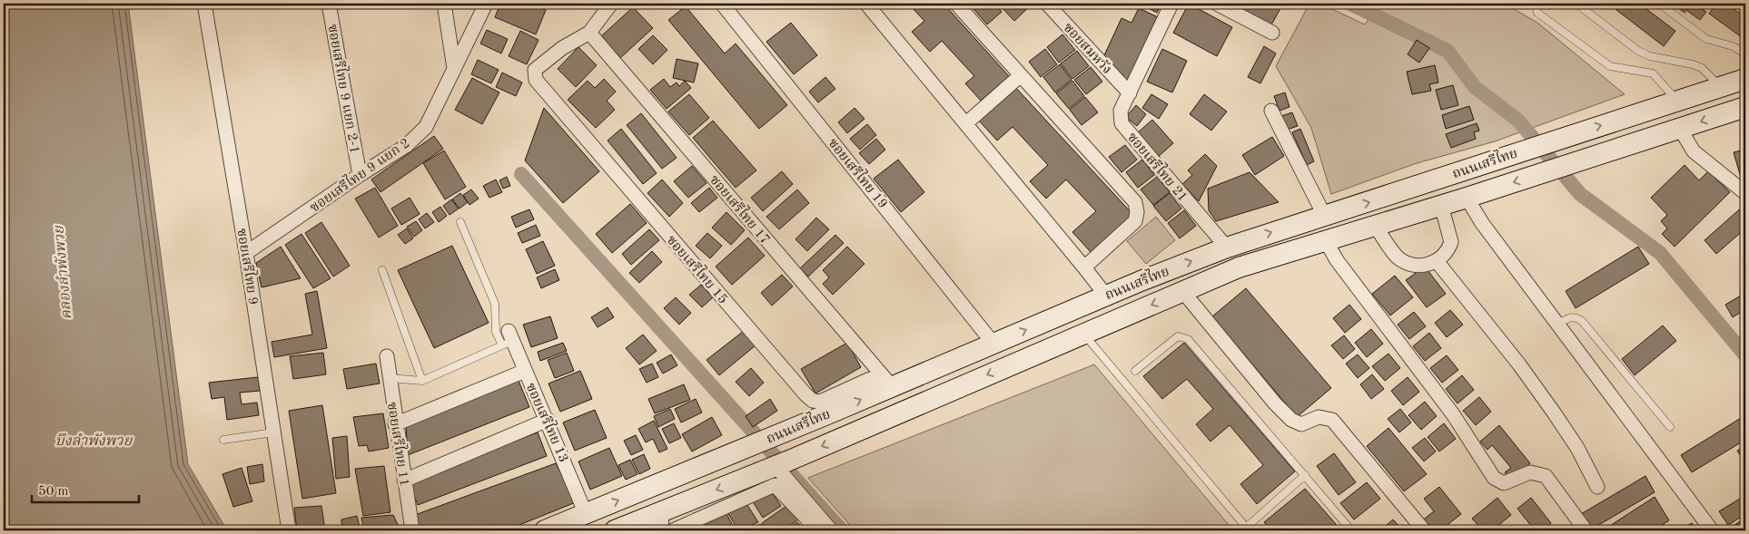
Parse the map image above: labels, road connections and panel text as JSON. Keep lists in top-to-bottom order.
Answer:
{
  "streets": {
    "main road": ["ถนนเสรีไทย"],
    "street": [
      "ซอยสมหวัง",
      "ซอยเสรีไทย 9 แยก 2-1",
      "ซอยเสรีไทย 21",
      "ซอยเสรีไทย 19",
      "ซอยเสรีไทย 9 แยก 2",
      "ซอยเสรีไทย 17",
      "ซอยเสรีไทย 9",
      "ซอยเสรีไทย 15",
      "ซอยเสรีไทย 13",
      "ซอยเสรีไทย 11"
    ]
  },
  "crossings": [
    ["ซอยสมหวัง", "ซอยเสรีไทย 21"],
    ["ซอยเสรีไทย 9 แยก 2-1", "ซอยเสรีไทย 9 แยก 2"],
    ["ถนนเสรีไทย", "ซอยเสรีไทย 21"],
    ["ถนนเสรีไทย", "ซอยเสรีไทย 19"],
    ["ถนนเสรีไทย", "ซอยเสรีไทย 17"],
    ["ถนนเสรีไทย", "ซอยเสรีไทย 15"],
    ["ถนนเสรีไทย", "ซอยเสรีไทย 13"],
    ["ซอยเสรีไทย 9 แยก 2", "ซอยเสรีไทย 9"],
    ["ซอยเสรีไทย 17", "ซอยเสรีไทย 15"]
  ],
  "water": ["คลองลำพังพวย", "บึงลำพังพวย"],
  "scale_bar": "50 m"
}
